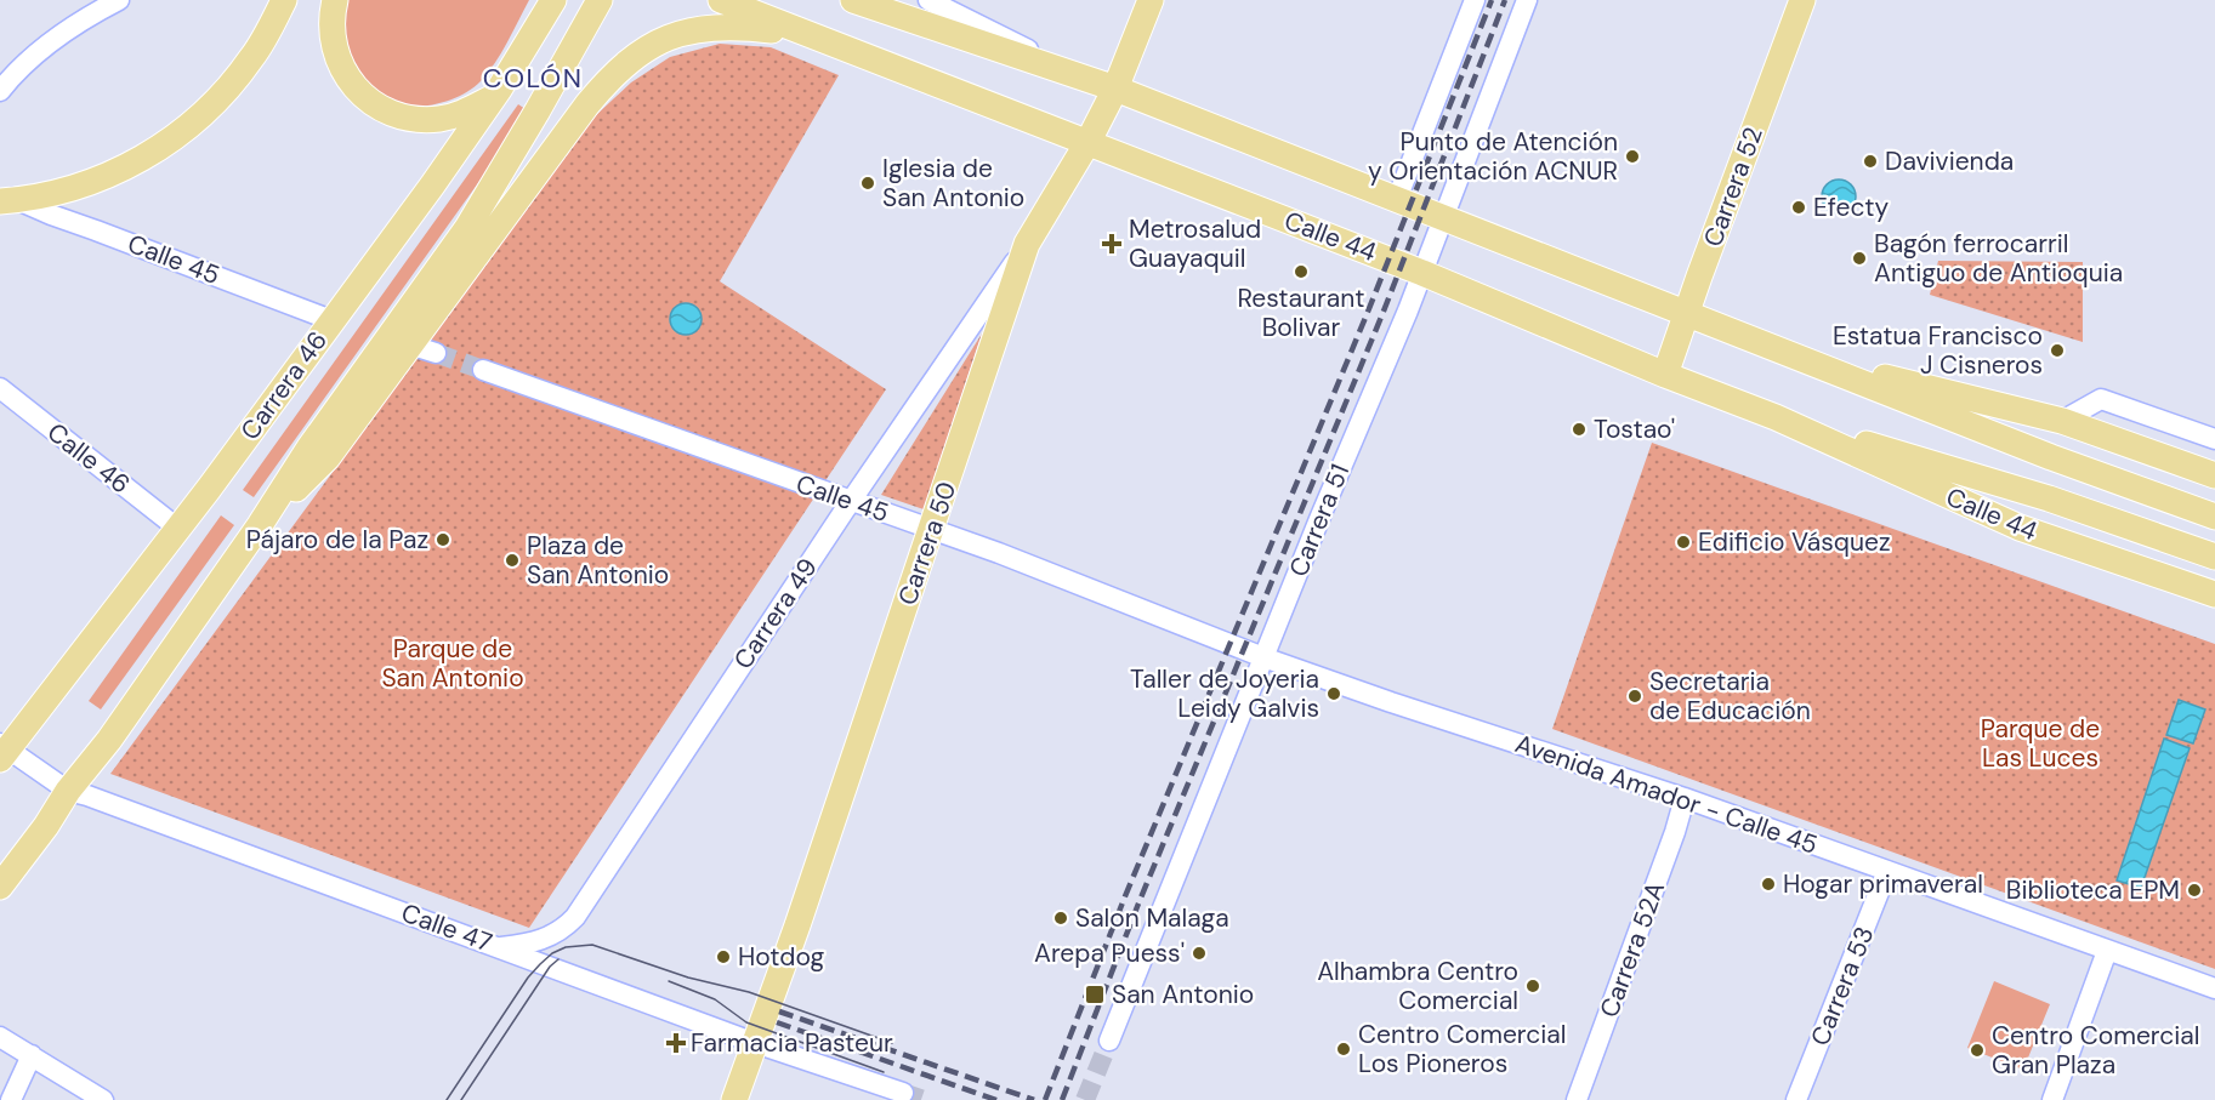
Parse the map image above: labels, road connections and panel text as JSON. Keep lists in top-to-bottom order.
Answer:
{
  "streets": {
    "main road": [
      "Carrera 52",
      "Calle 44",
      "Carrera 46",
      "Carrera 50"
    ],
    "street": [
      "Calle 45",
      "Calle 46",
      "Carrera 51",
      "Carrera 49",
      "Avenida Amador - Calle 45",
      "Calle 47",
      "Carrera 52A",
      "Carrera 53"
    ]
  },
  "crossings": [
    ["Carrera 52", "Calle 44"],
    ["Calle 44", "Carrera 51"],
    ["Calle 44", "Carrera 50"],
    ["Calle 45", "Carrera 46"],
    ["Calle 45", "Carrera 51"],
    ["Calle 45", "Carrera 50"],
    ["Calle 45", "Carrera 49"],
    ["Calle 45", "Avenida Amador - Calle 45"],
    ["Carrera 46", "Calle 46"],
    ["Carrera 46", "Calle 47"],
    ["Carrera 51", "Avenida Amador - Calle 45"],
    ["Carrera 50", "Carrera 49"],
    ["Carrera 50", "Calle 47"],
    ["Carrera 49", "Calle 47"],
    ["Avenida Amador - Calle 45", "Carrera 52A"],
    ["Avenida Amador - Calle 45", "Carrera 53"]
  ],
  "districts": ["COLÓN"],
  "parks": ["Parque de San Antonio", "Parque de Las Luces"],
  "places": {
    "other": [
      "Punto de Atención y Orientación ACNUR",
      "Davivienda",
      "Iglesia de San Antonio",
      "Efecty",
      "Bagón ferrocarril Antiguo de Antioquia",
      "Restaurant Bolivar",
      "Estatua Francisco J Cisneros",
      "Tostao'",
      "Pájaro de la Paz",
      "Edificio Vásquez",
      "Plaza de San Antonio",
      "Taller de Joyeria Leidy Galvis",
      "Secretaria de Educación",
      "Hogar primaveral",
      "Biblioteca EPM",
      "Salon Malaga",
      "Arepa Puess'",
      "Hotdog",
      "Alhambra Centro Comercial",
      "Centro Comercial Los Pioneros",
      "Centro Comercial Gran Plaza"
    ],
    "health": ["Metrosalud Guayaquil", "Farmacia Pasteur"],
    "transit": ["San Antonio"]
  }
}
